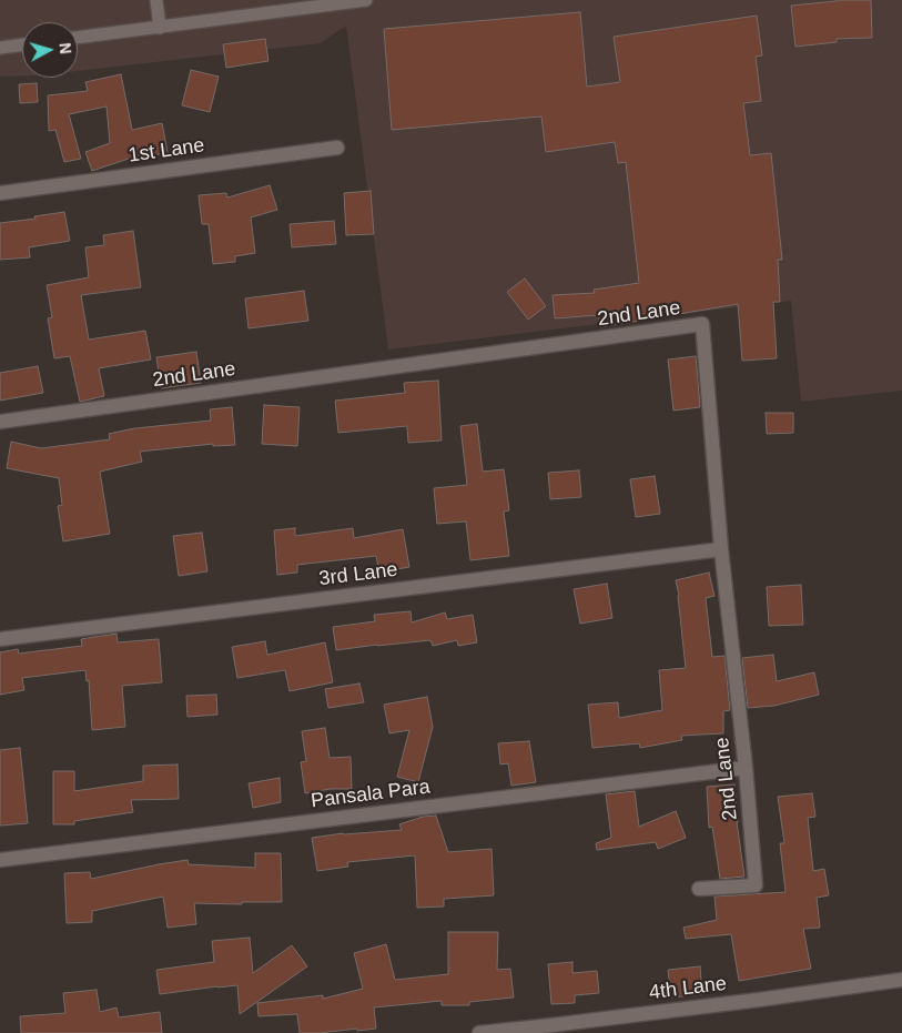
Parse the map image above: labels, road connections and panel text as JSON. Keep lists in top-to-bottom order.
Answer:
{
  "streets": {
    "street": [
      "1st Lane",
      "2nd Lane",
      "3rd Lane",
      "Pansala Para",
      "4th Lane"
    ]
  },
  "crossings": [
    ["2nd Lane", "3rd Lane"],
    ["2nd Lane", "Pansala Para"]
  ],
  "north": "right"
}
